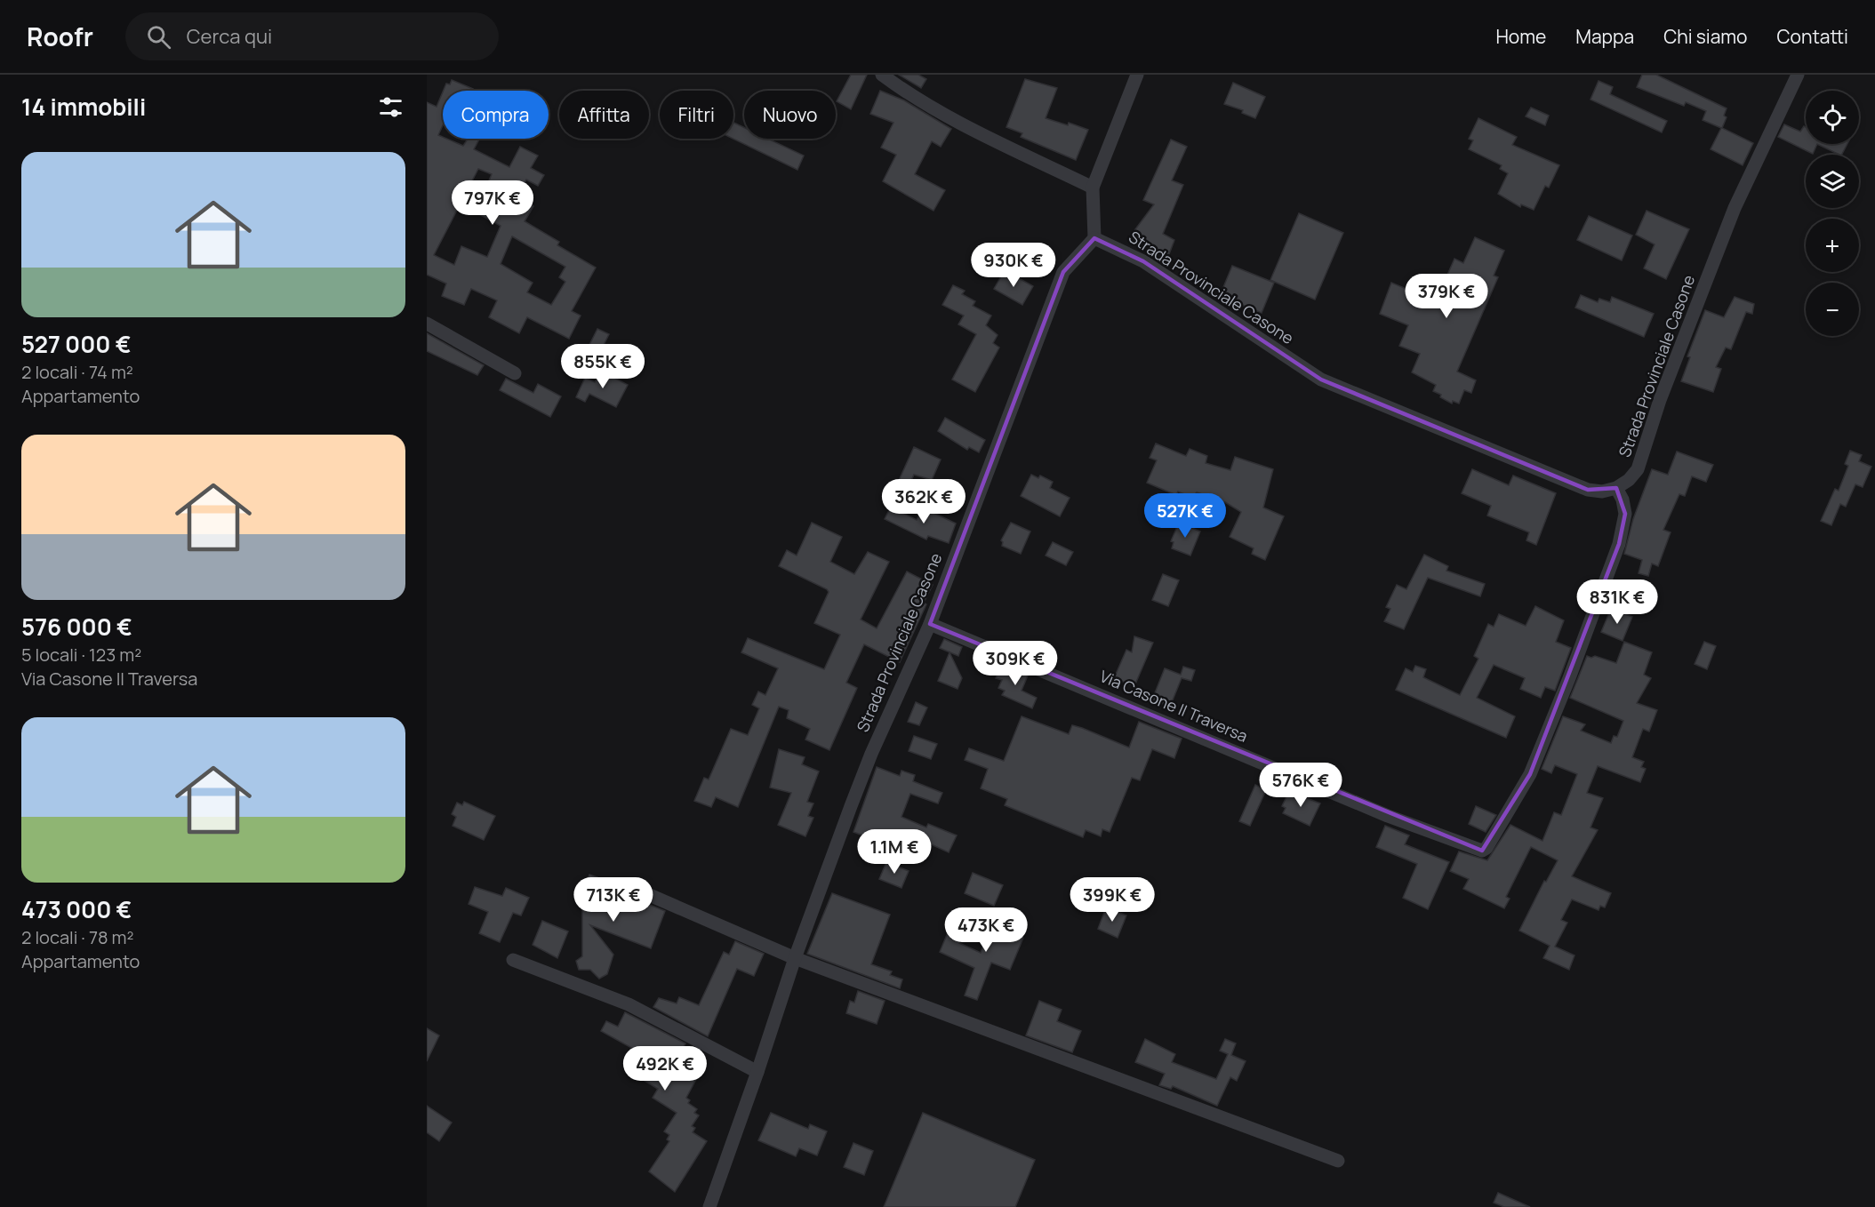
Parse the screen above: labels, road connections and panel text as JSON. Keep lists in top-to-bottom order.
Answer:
{
  "streets": {
    "street": ["Strada Provinciale Casone", "Via Casone II Traversa"]
  },
  "crossings": [
    ["Strada Provinciale Casone", "Via Casone II Traversa"]
  ],
  "page": {
    "header": "Roofr",
    "search": "Cerca qui",
    "nav": [
      "Home",
      "Mappa",
      "Chi siamo",
      "Contatti"
    ],
    "heading": "14 immobili",
    "map_buttons": ["+", "−"],
    "chip": [
      "Compra",
      "Affitta",
      "Filtri",
      "Nuovo"
    ],
    "list": [
      {
        "name": "527 000 €",
        "note": "2 locali · 74 m² · Appartamento"
      },
      {
        "name": "576 000 €",
        "note": "5 locali · 123 m² · Via Casone II Traversa"
      },
      {
        "name": "473 000 €",
        "note": "2 locali · 78 m² · Appartamento"
      }
    ],
    "price": [
      "797K €",
      "930K €",
      "379K €",
      "855K €",
      "362K €",
      "527K €",
      "831K €",
      "309K €",
      "576K €",
      "1.1M €",
      "713K €",
      "399K €",
      "473K €",
      "492K €"
    ]
  }
}
